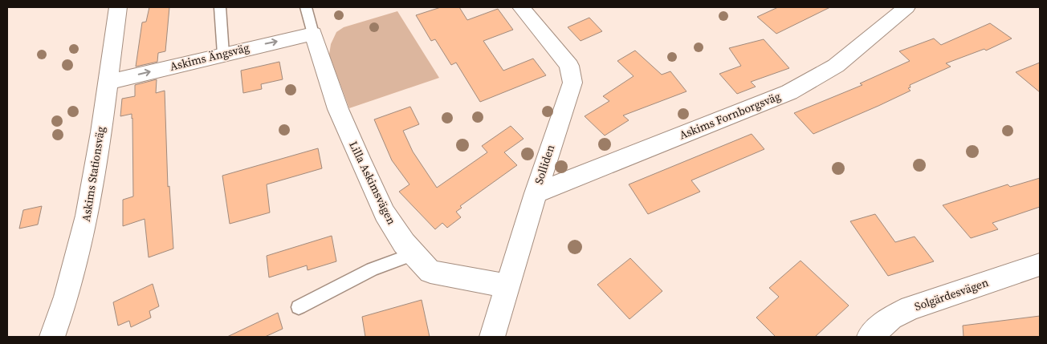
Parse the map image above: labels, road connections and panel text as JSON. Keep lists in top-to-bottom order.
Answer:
{
  "streets": {
    "street": [
      "Askims Ängsväg",
      "Askims Fornborgsväg",
      "Solliden",
      "Askims Stationsväg",
      "Lilla Askimsvägen",
      "Solgärdesvägen"
    ]
  },
  "crossings": [
    ["Askims Ängsväg", "Askims Stationsväg"],
    ["Askims Ängsväg", "Lilla Askimsvägen"],
    ["Askims Fornborgsväg", "Solliden"],
    ["Solliden", "Lilla Askimsvägen"]
  ],
  "one_way": ["Askims Ängsväg"]
}
